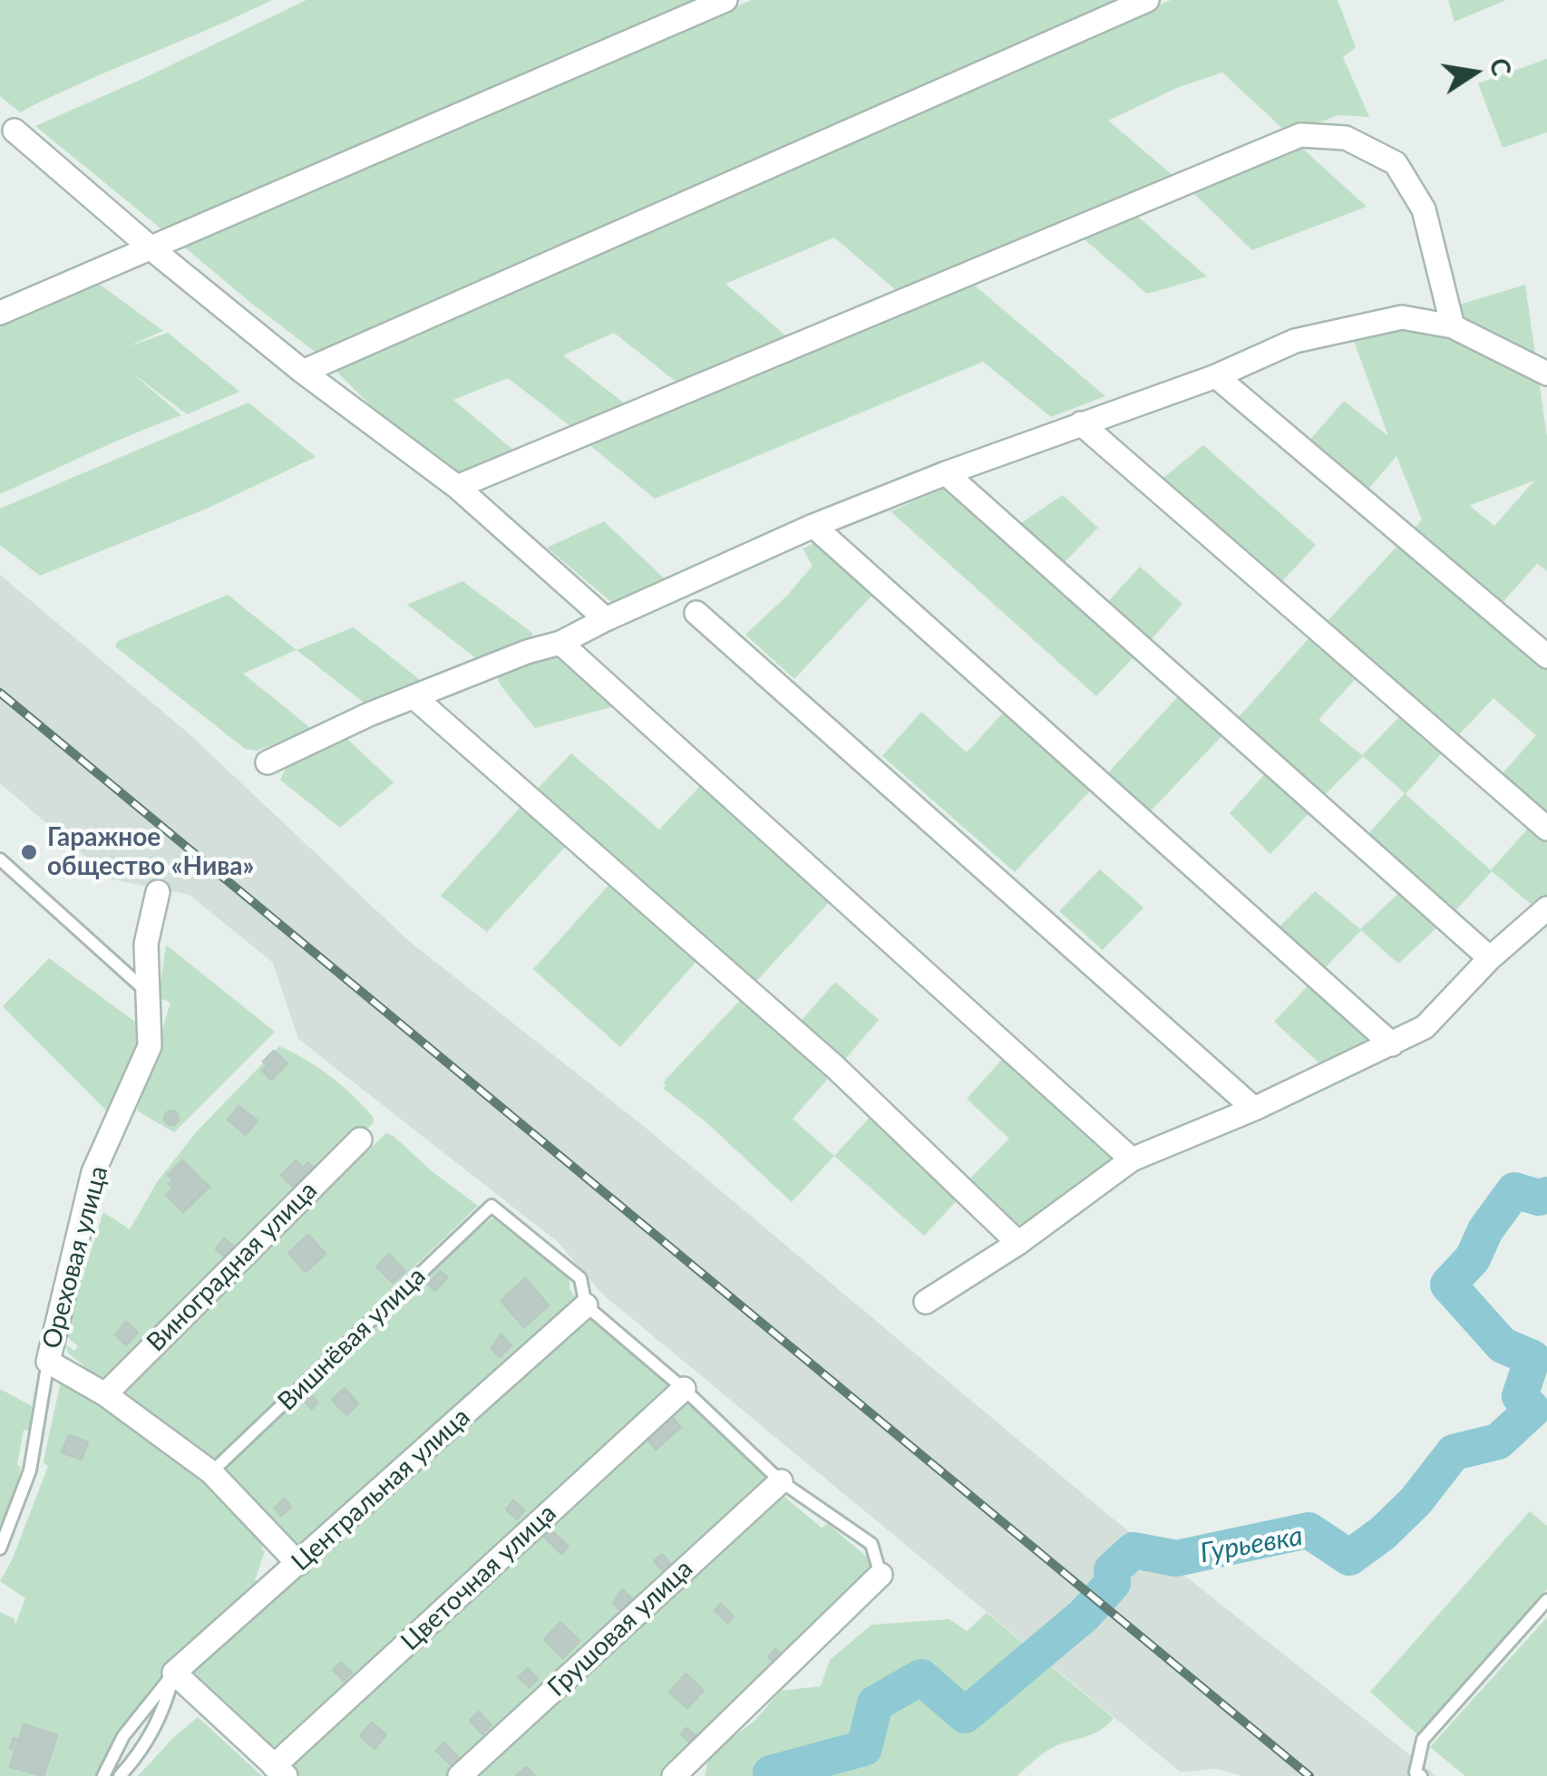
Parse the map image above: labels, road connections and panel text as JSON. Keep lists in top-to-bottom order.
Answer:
{
  "streets": {
    "street": [
      "Ореховая улица",
      "Виноградная улица",
      "Центральная улица",
      "Цветочная улица",
      "Грушовая улица"
    ],
    "lane": ["Вишнёвая улица"]
  },
  "crossings": [
    ["Вишнёвая улица", "Центральная улица"]
  ],
  "water": ["Гурьевка"],
  "places": ["Гаражное общество «Нива»"],
  "north": "right"
}
